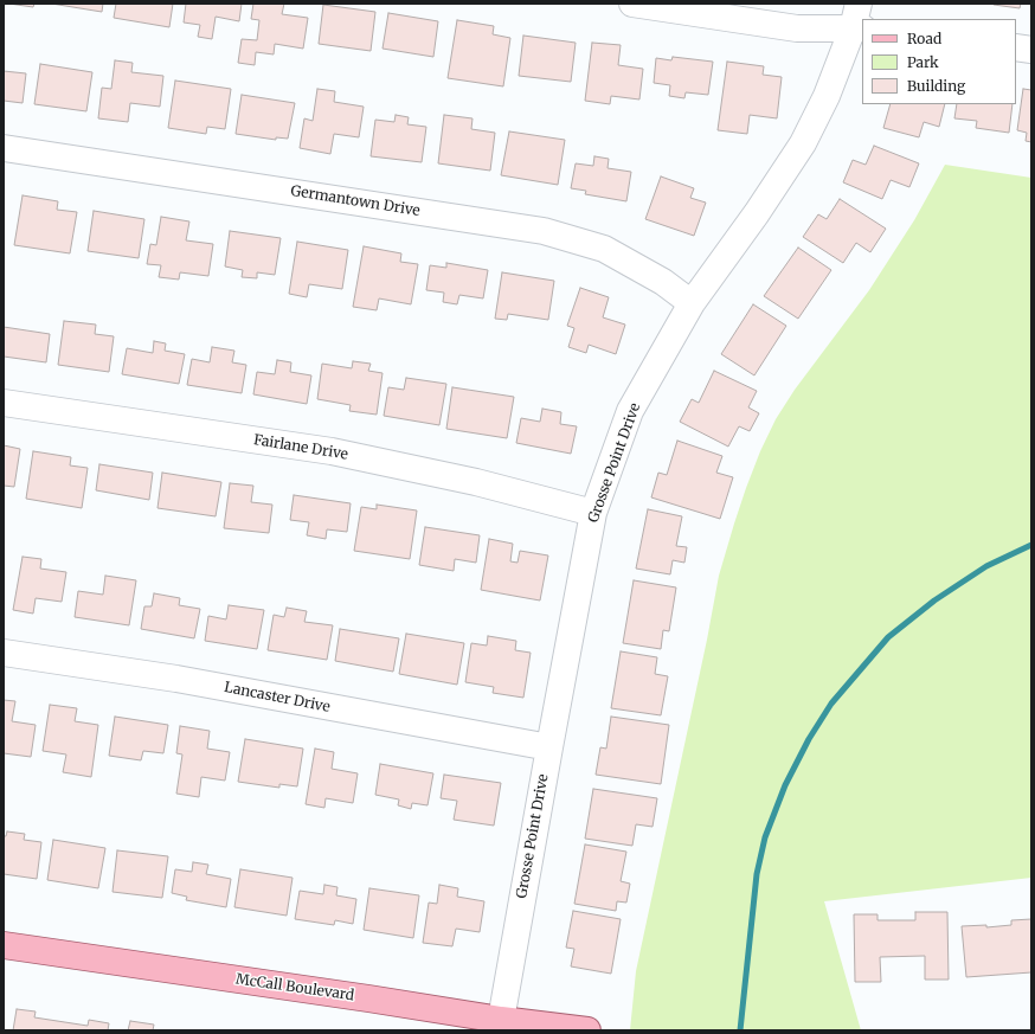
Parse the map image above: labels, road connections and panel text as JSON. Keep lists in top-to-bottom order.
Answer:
{
  "streets": {
    "main road": ["McCall Boulevard"],
    "street": [
      "Germantown Drive",
      "Fairlane Drive",
      "Grosse Point Drive",
      "Lancaster Drive"
    ]
  },
  "crossings": [
    ["Germantown Drive", "Grosse Point Drive"],
    ["Fairlane Drive", "Grosse Point Drive"],
    ["Grosse Point Drive", "Lancaster Drive"],
    ["Grosse Point Drive", "McCall Boulevard"]
  ],
  "legend": ["Road", "Park", "Building"]
}
